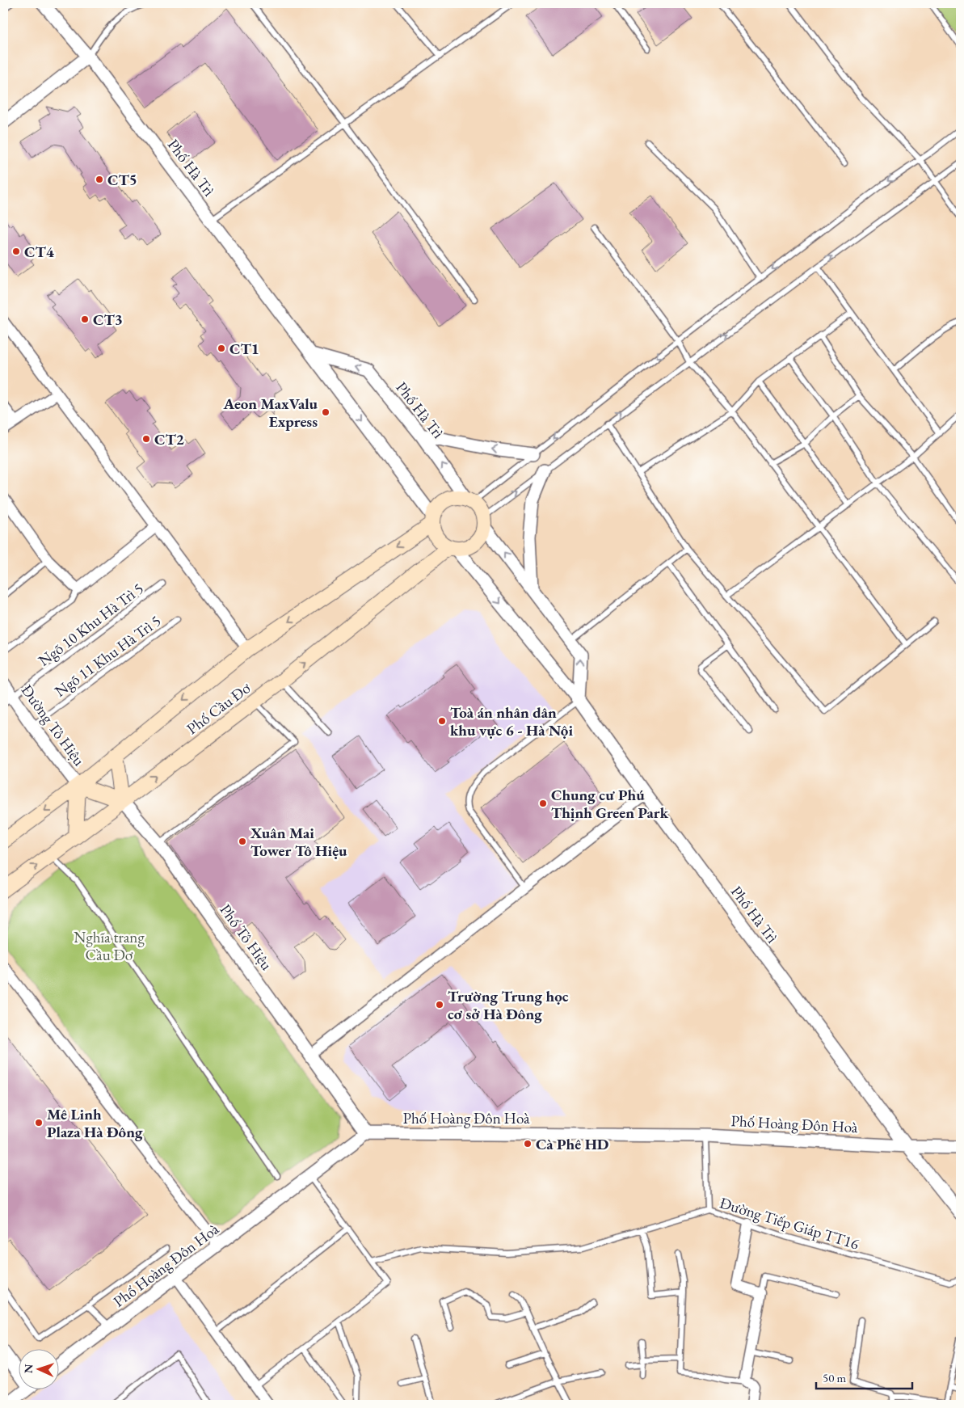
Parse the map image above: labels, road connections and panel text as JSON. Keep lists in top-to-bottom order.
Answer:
{
  "streets": {
    "main road": ["Phố Cầu Đơ", "Phố Tô Hiệu"],
    "street": ["Phố Hà Trì", "Đường Tô Hiệu", "Phố Hoàng Đôn Hoà"],
    "lane": ["Ngõ 10 Khu Hà Trì 5", "Ngõ 11 Khu Hà Trì 5", "Đường Tiếp Giáp TT16"]
  },
  "crossings": [
    ["Phố Hà Trì", "Phố Cầu Đơ"],
    ["Phố Hà Trì", "Phố Hoàng Đôn Hoà"],
    ["Ngõ 10 Khu Hà Trì 5", "Đường Tô Hiệu"],
    ["Ngõ 11 Khu Hà Trì 5", "Đường Tô Hiệu"],
    ["Phố Cầu Đơ", "Đường Tô Hiệu"],
    ["Phố Cầu Đơ", "Phố Tô Hiệu"],
    ["Đường Tô Hiệu", "Phố Tô Hiệu"],
    ["Phố Tô Hiệu", "Phố Hoàng Đôn Hoà"]
  ],
  "parks": ["Nghĩa trang Cầu Đơ"],
  "places": [
    "CT5",
    "CT4",
    "CT3",
    "CT1",
    "Aeon MaxValu Express",
    "CT2",
    "Toà án nhân dân khu vực 6 - Hà Nội",
    "Chung cư Phú Thịnh Green Park",
    "Xuân Mai Tower Tô Hiệu",
    "Trường Trung học cơ sở Hà Đông",
    "Mê Linh Plaza Hà Đông",
    "Cà Phê HD"
  ],
  "scale_bar": "50 m",
  "north": "left"
}
